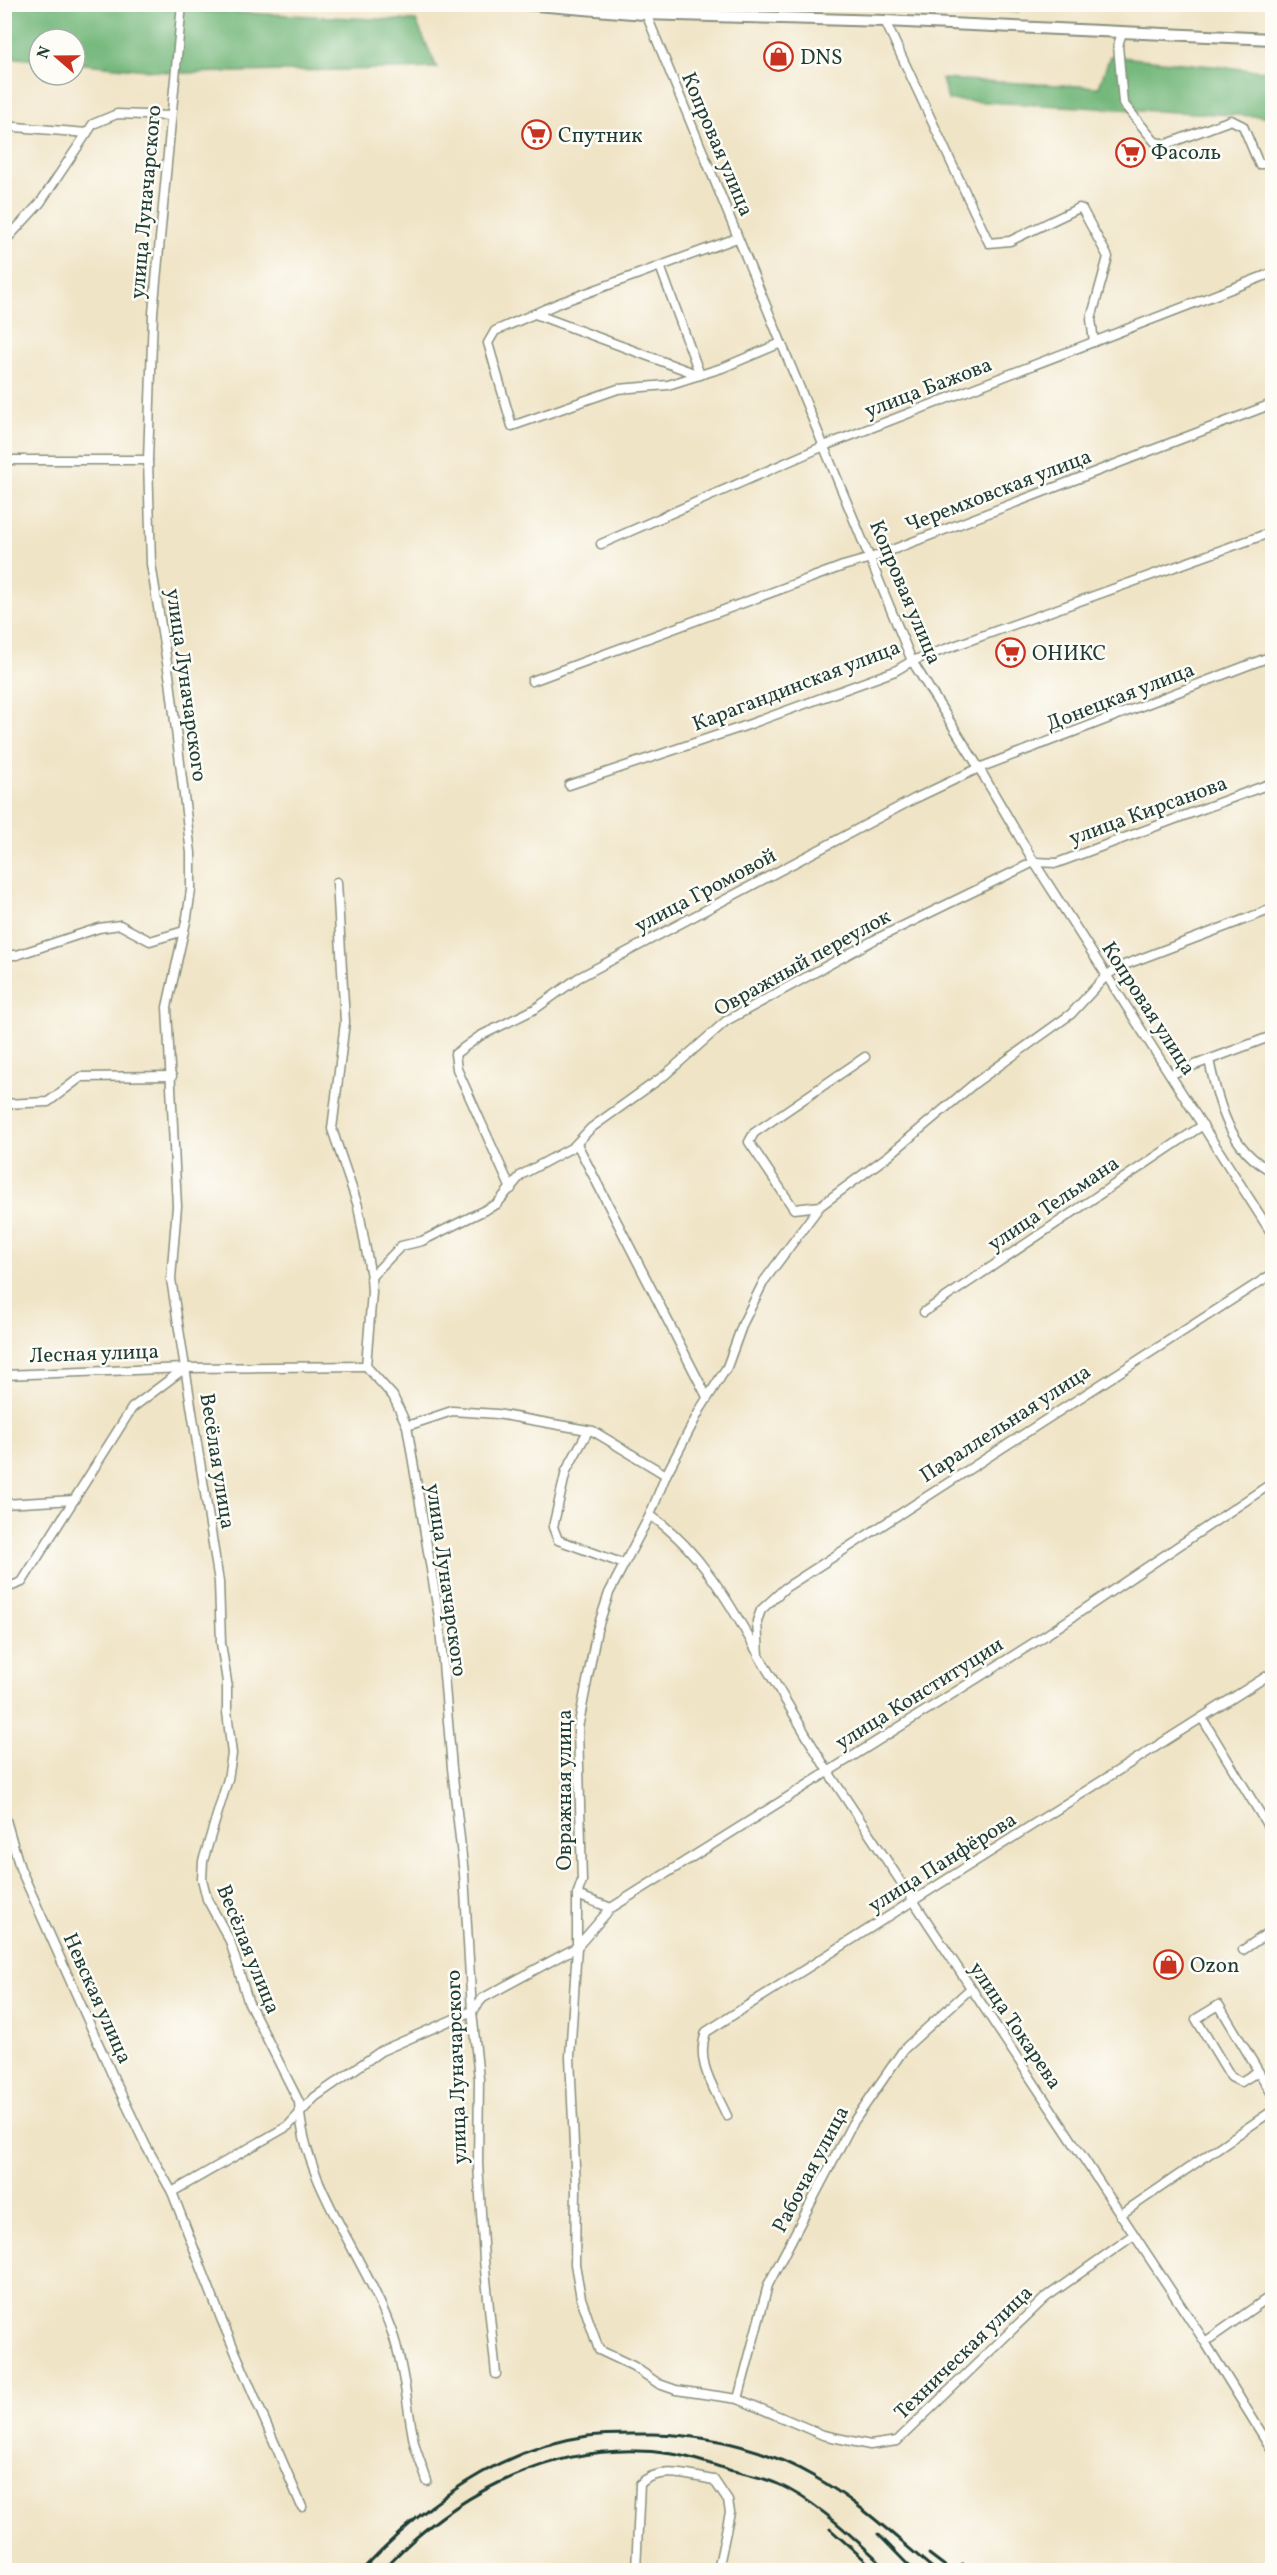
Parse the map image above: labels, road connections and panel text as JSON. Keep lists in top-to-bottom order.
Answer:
{
  "streets": {
    "street": [
      "Копровая улица",
      "улица Луначарского",
      "улица Бажова",
      "Черемховская улица",
      "Карагандинская улица",
      "Донецкая улица",
      "улица Кирсанова",
      "улица Громовой",
      "Овражный переулок",
      "улица Тельмана",
      "Лесная улица",
      "Параллельная улица",
      "Весёлая улица",
      "улица Конституции",
      "Овражная улица",
      "улица Панфёрова",
      "Невская улица",
      "улица Токарева",
      "Рабочая улица",
      "Техническая улица"
    ]
  },
  "crossings": [
    ["Копровая улица", "улица Бажова"],
    ["Копровая улица", "Черемховская улица"],
    ["Копровая улица", "Карагандинская улица"],
    ["Копровая улица", "Донецкая улица"],
    ["Копровая улица", "улица Кирсанова"],
    ["Копровая улица", "улица Громовой"],
    ["Копровая улица", "Овражный переулок"],
    ["Копровая улица", "улица Тельмана"],
    ["Копровая улица", "Овражная улица"],
    ["улица Луначарского", "Лесная улица"],
    ["улица Луначарского", "Весёлая улица"],
    ["Донецкая улица", "улица Громовой"],
    ["улица Кирсанова", "Овражный переулок"],
    ["улица Громовой", "Овражный переулок"],
    ["Лесная улица", "Весёлая улица"],
    ["Параллельная улица", "улица Токарева"],
    ["улица Конституции", "Овражная улица"],
    ["улица Конституции", "улица Токарева"],
    ["Овражная улица", "Рабочая улица"],
    ["Овражная улица", "Техническая улица"],
    ["улица Панфёрова", "улица Токарева"],
    ["улица Токарева", "Рабочая улица"],
    ["улица Токарева", "Техническая улица"],
    ["Рабочая улица", "Техническая улица"]
  ],
  "places": {
    "shop": ["DNS", "Ozon"],
    "supermarket": ["Спутник", "Фасоль", "ОНИКС"]
  },
  "north": "left"
}
